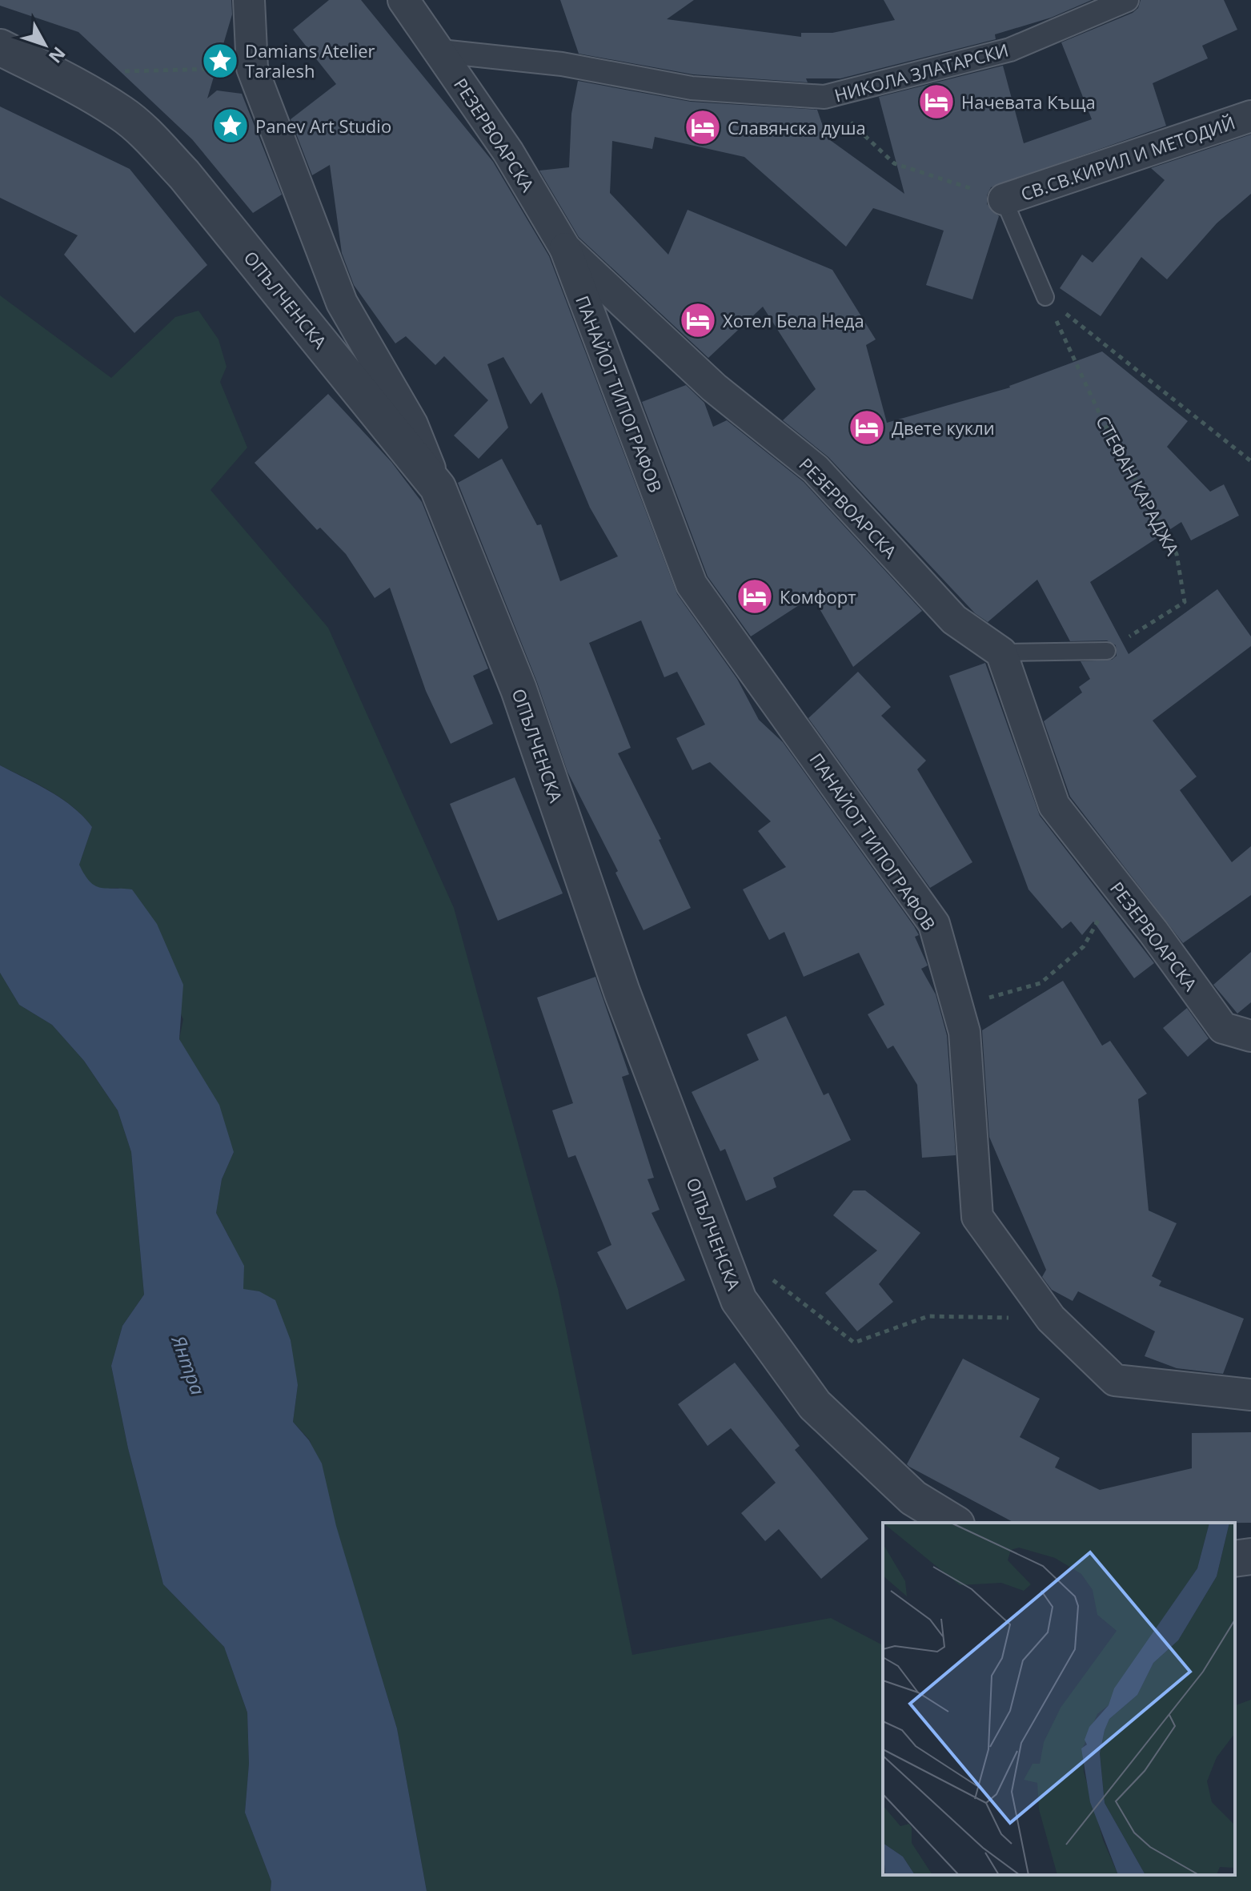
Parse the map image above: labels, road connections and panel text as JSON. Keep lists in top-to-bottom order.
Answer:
{
  "streets": {
    "street": [
      "НИКОЛА ЗЛАТАРСКИ",
      "РЕЗЕРВОАРСКА",
      "СВ.СВ.КИРИЛ И МЕТОДИЙ",
      "ОПЪЛЧЕНСКА",
      "ПАНАЙОТ ТИПОГРАФОВ"
    ],
    "path": ["СТЕФАН КАРАДЖА"]
  },
  "crossings": [
    ["НИКОЛА ЗЛАТАРСКИ", "РЕЗЕРВОАРСКА"],
    ["РЕЗЕРВОАРСКА", "ПАНАЙОТ ТИПОГРАФОВ"]
  ],
  "water": ["Янтра"],
  "places": {
    "place": ["Damians Atelier Taralesh", "Panev Art Studio"],
    "hotel": [
      "Начевата Къща",
      "Славянска душа",
      "Xотел Бела Неда",
      "Двете кукли",
      "Комфорт"
    ]
  },
  "north": "bottom right"
}
